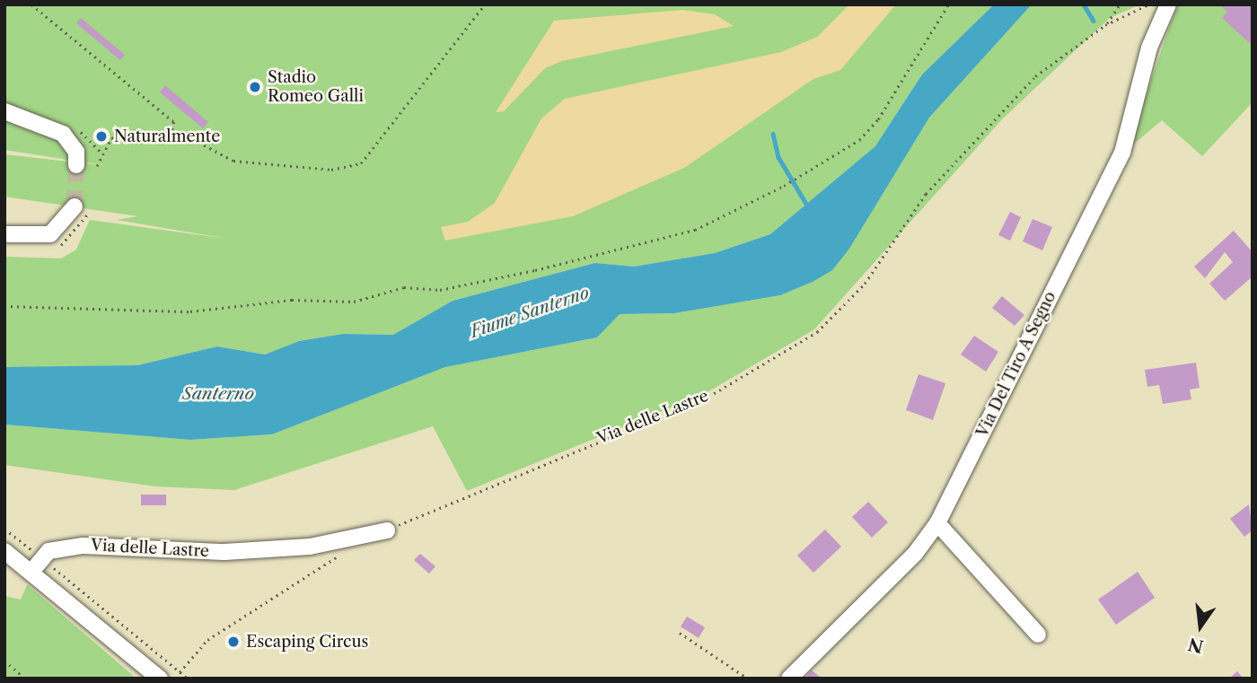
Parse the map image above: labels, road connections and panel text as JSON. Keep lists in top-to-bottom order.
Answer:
{
  "streets": {
    "street": ["Via Del Tiro A Segno", "Via delle Lastre"]
  },
  "water": ["Fiume Santerno", "Santerno"],
  "places": ["Stadio Romeo Galli", "Naturalmente", "Escaping Circus"],
  "north": "bottom"
}
